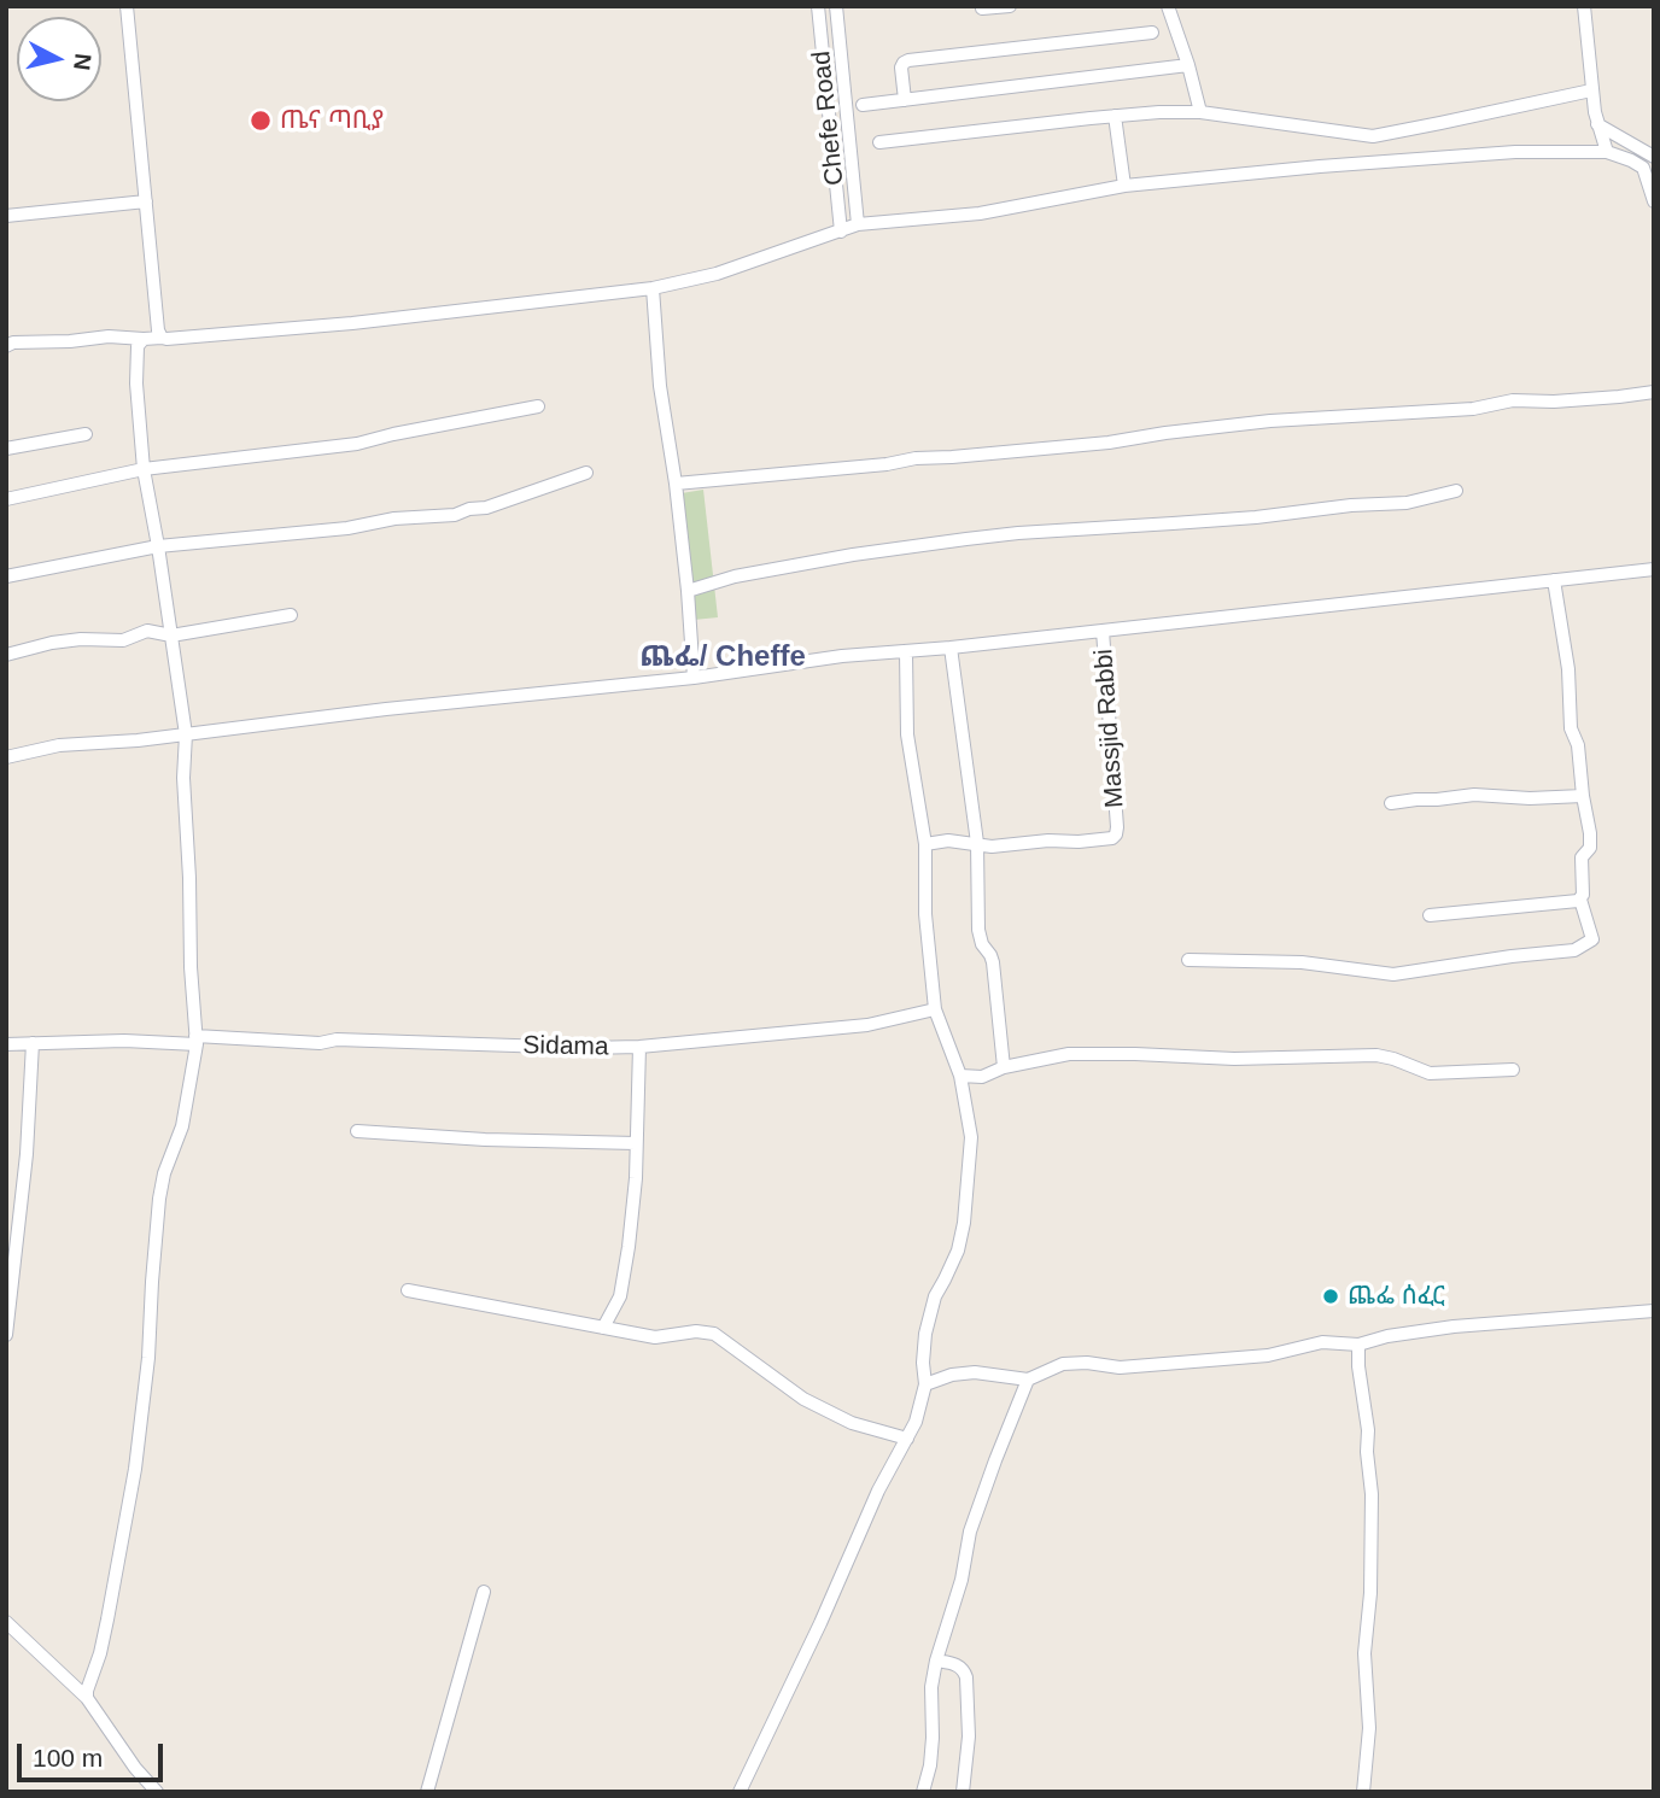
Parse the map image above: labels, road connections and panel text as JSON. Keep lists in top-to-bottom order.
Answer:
{
  "streets": {
    "street": ["Chefe Road", "Massjid Rabbi", "Sidama"]
  },
  "districts": ["ጨፌ/ Cheffe"],
  "places": ["ጤና ጣቢያ", "ጨፌ ሰፈር"],
  "scale_bar": "100 m",
  "north": "right"
}
